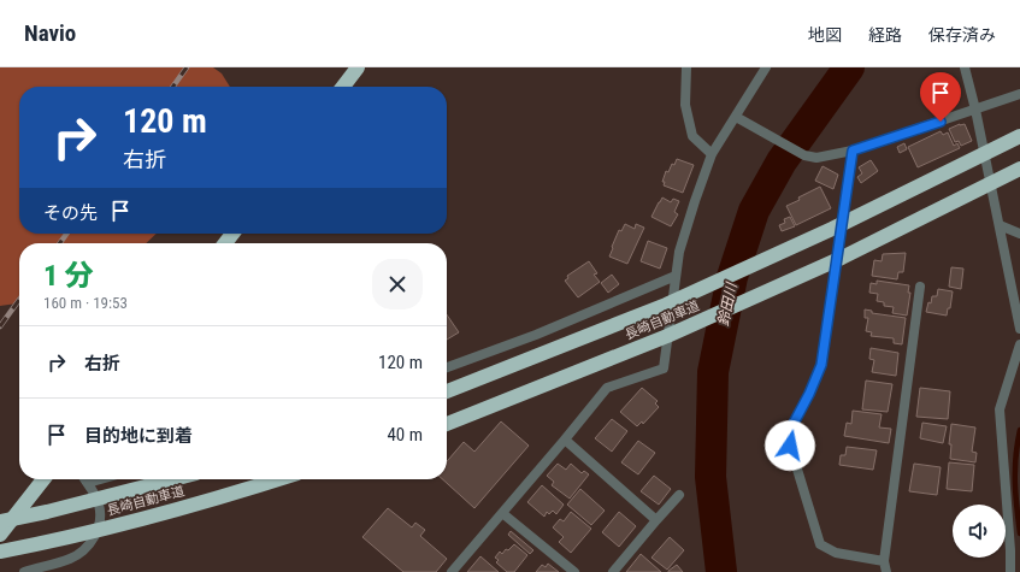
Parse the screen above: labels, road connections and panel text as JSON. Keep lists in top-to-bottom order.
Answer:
{
  "streets": {
    "highway": ["長崎自動車道"]
  },
  "water": ["鈴田川"],
  "page": {
    "header": "Navio",
    "nav": ["地図", "経路", "保存済み"],
    "turn": ["120 m", "右折"],
    "then": "その先",
    "heading": ["1 分", "160 m · 19:53"],
    "list": [
      {
        "name": "右折",
        "value": "120 m"
      },
      {
        "name": "目的地に到着",
        "value": "40 m"
      }
    ]
  }
}
